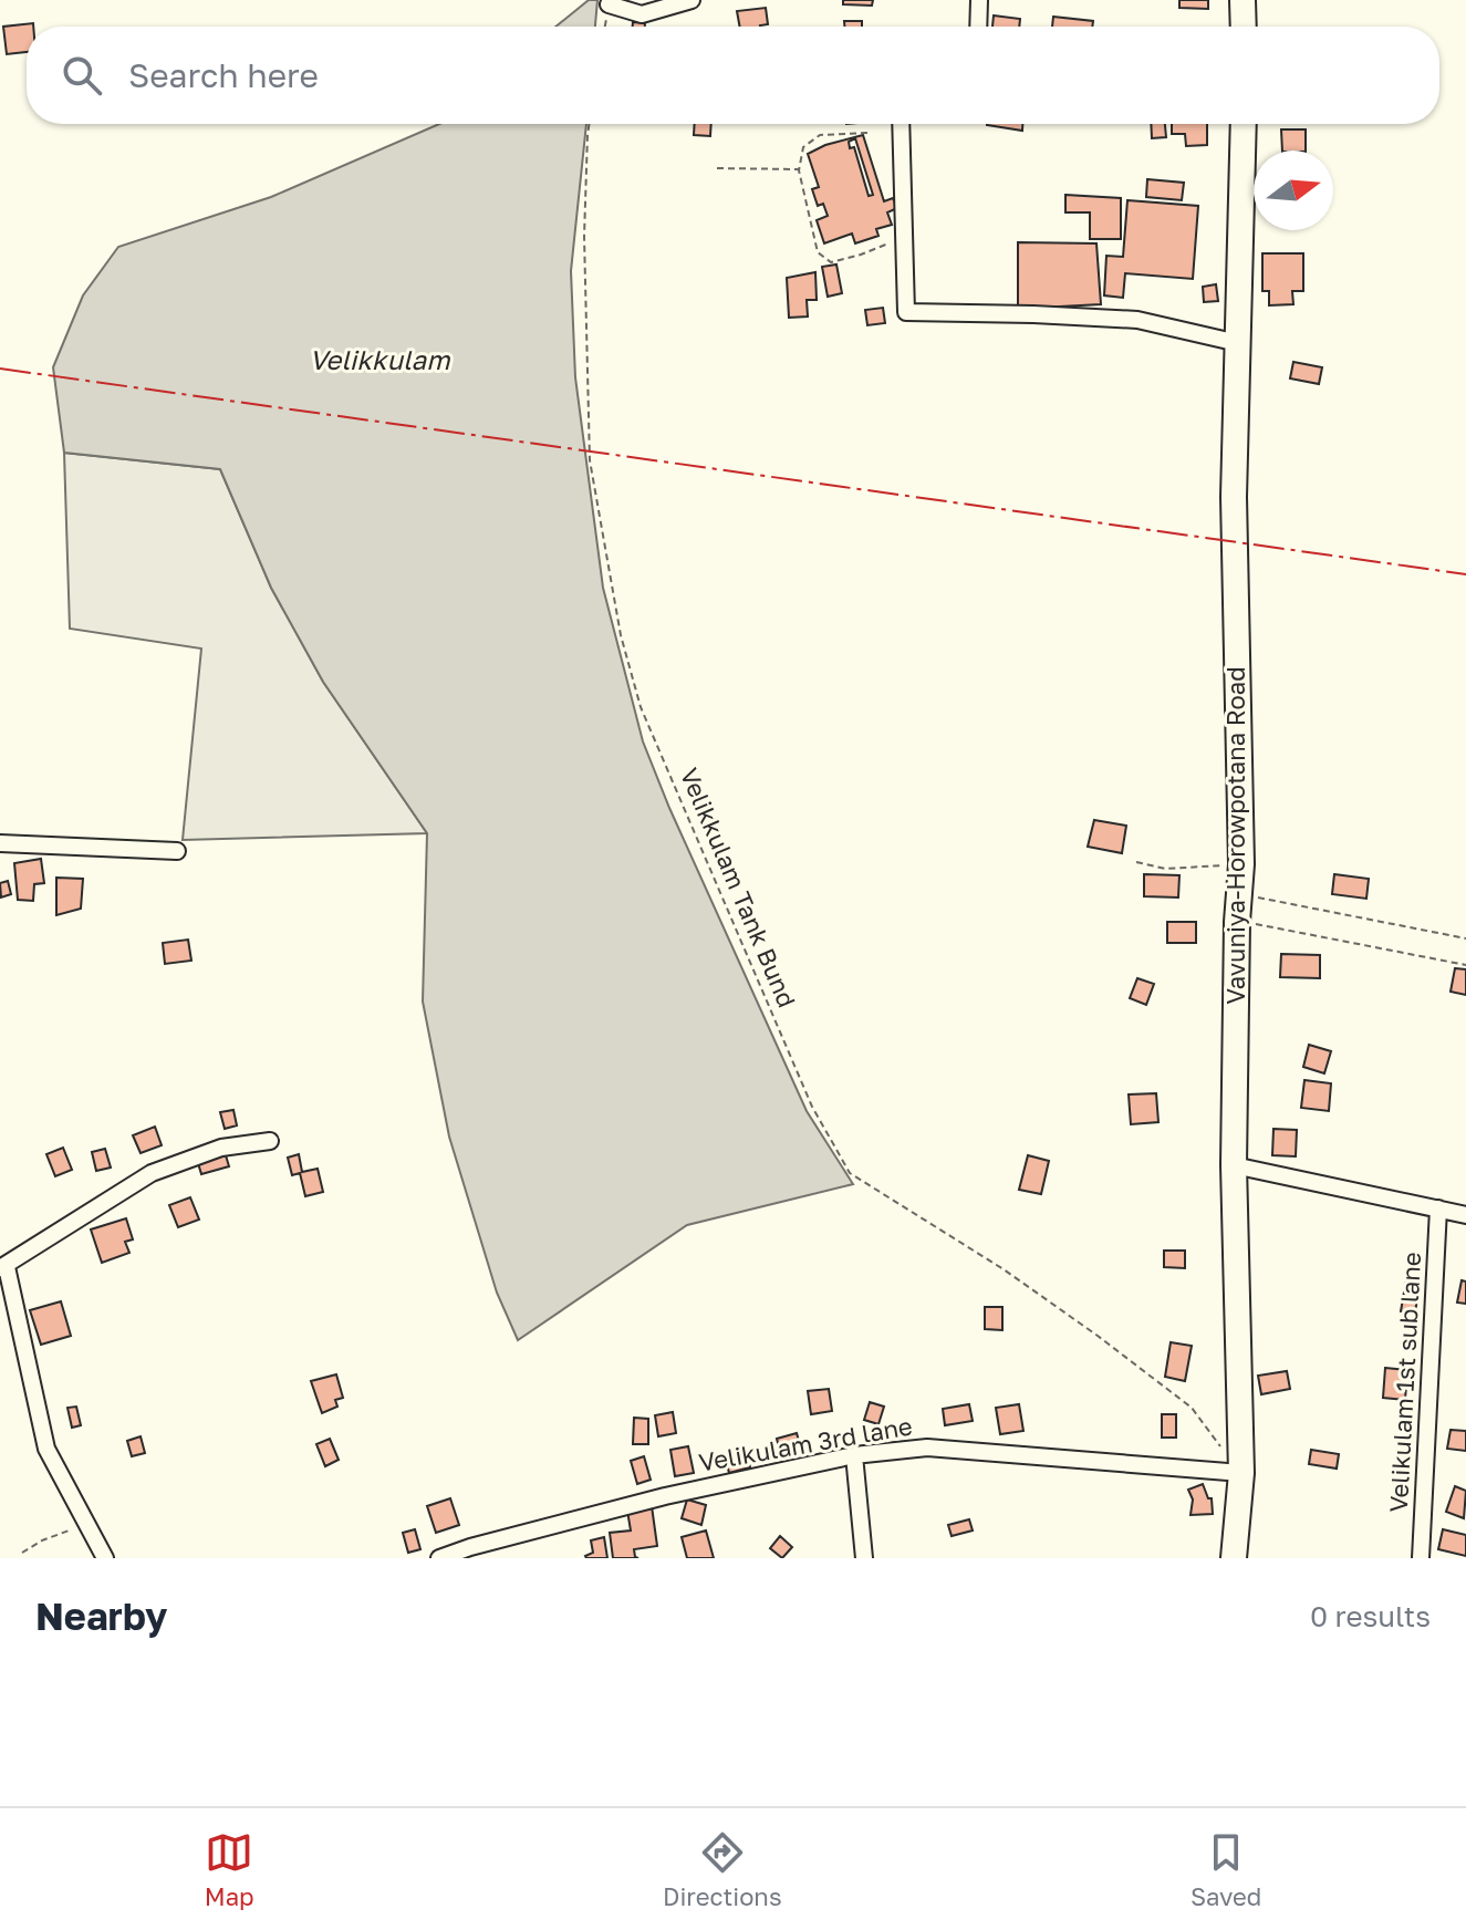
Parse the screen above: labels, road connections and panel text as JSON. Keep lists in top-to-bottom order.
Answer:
{
  "streets": {
    "highway": ["Vavuniya-Horowpotana Road"],
    "street": ["Velikulam 1st sub lane", "Velikulam 3rd lane"],
    "path": ["Velikkulam Tank Bund"]
  },
  "crossings": [
    ["Vavuniya-Horowpotana Road", "Velikulam 3rd lane"]
  ],
  "water": ["Velikkulam"],
  "north": "right",
  "page": {
    "search": "Search here",
    "heading": ["Nearby", "0 results"],
    "nav": ["Map", "Directions", "Saved"]
  }
}
